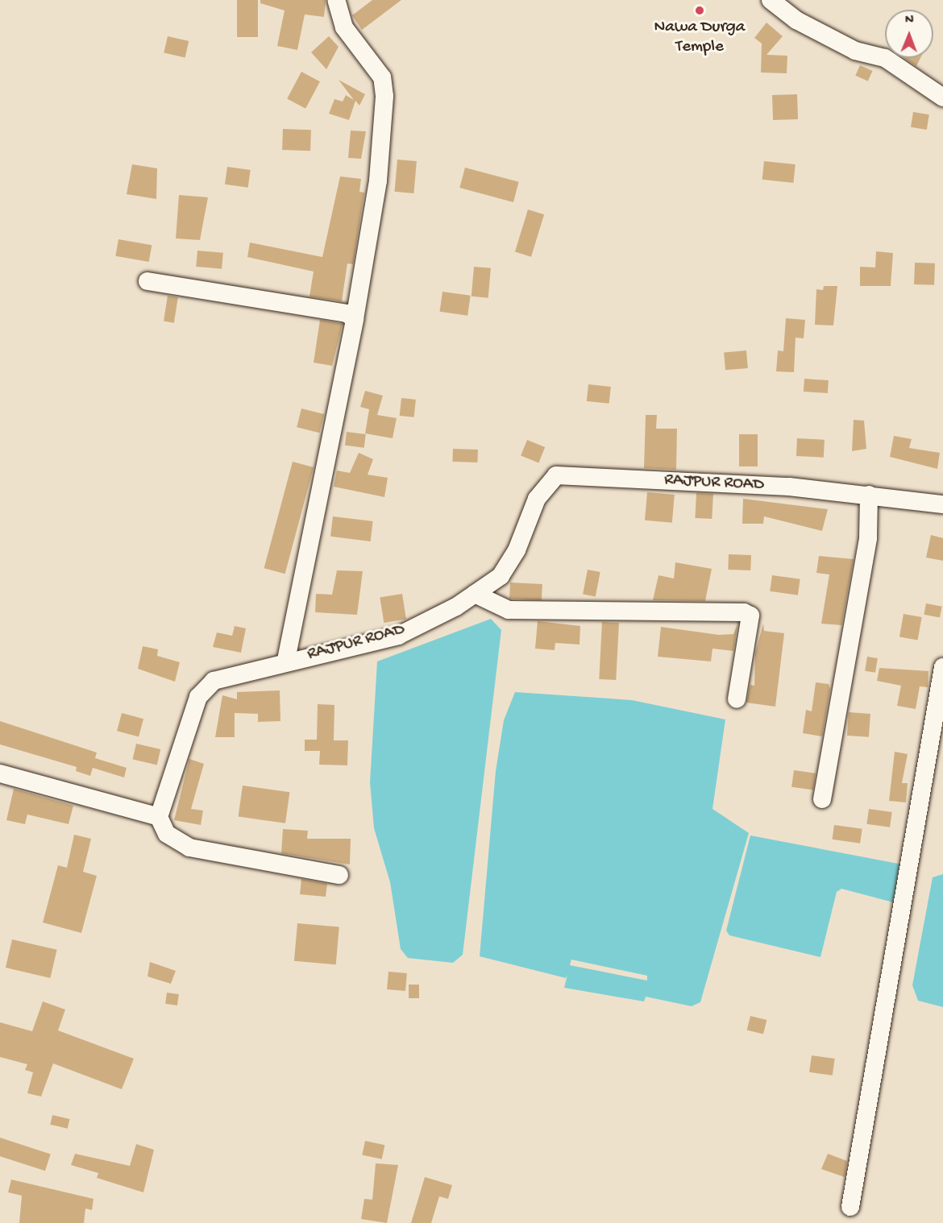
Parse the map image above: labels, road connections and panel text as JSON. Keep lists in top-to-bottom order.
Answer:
{
  "streets": {
    "street": ["RAJPUR ROAD"]
  },
  "places": ["Nawa Durga Temple"],
  "north": "top"
}
